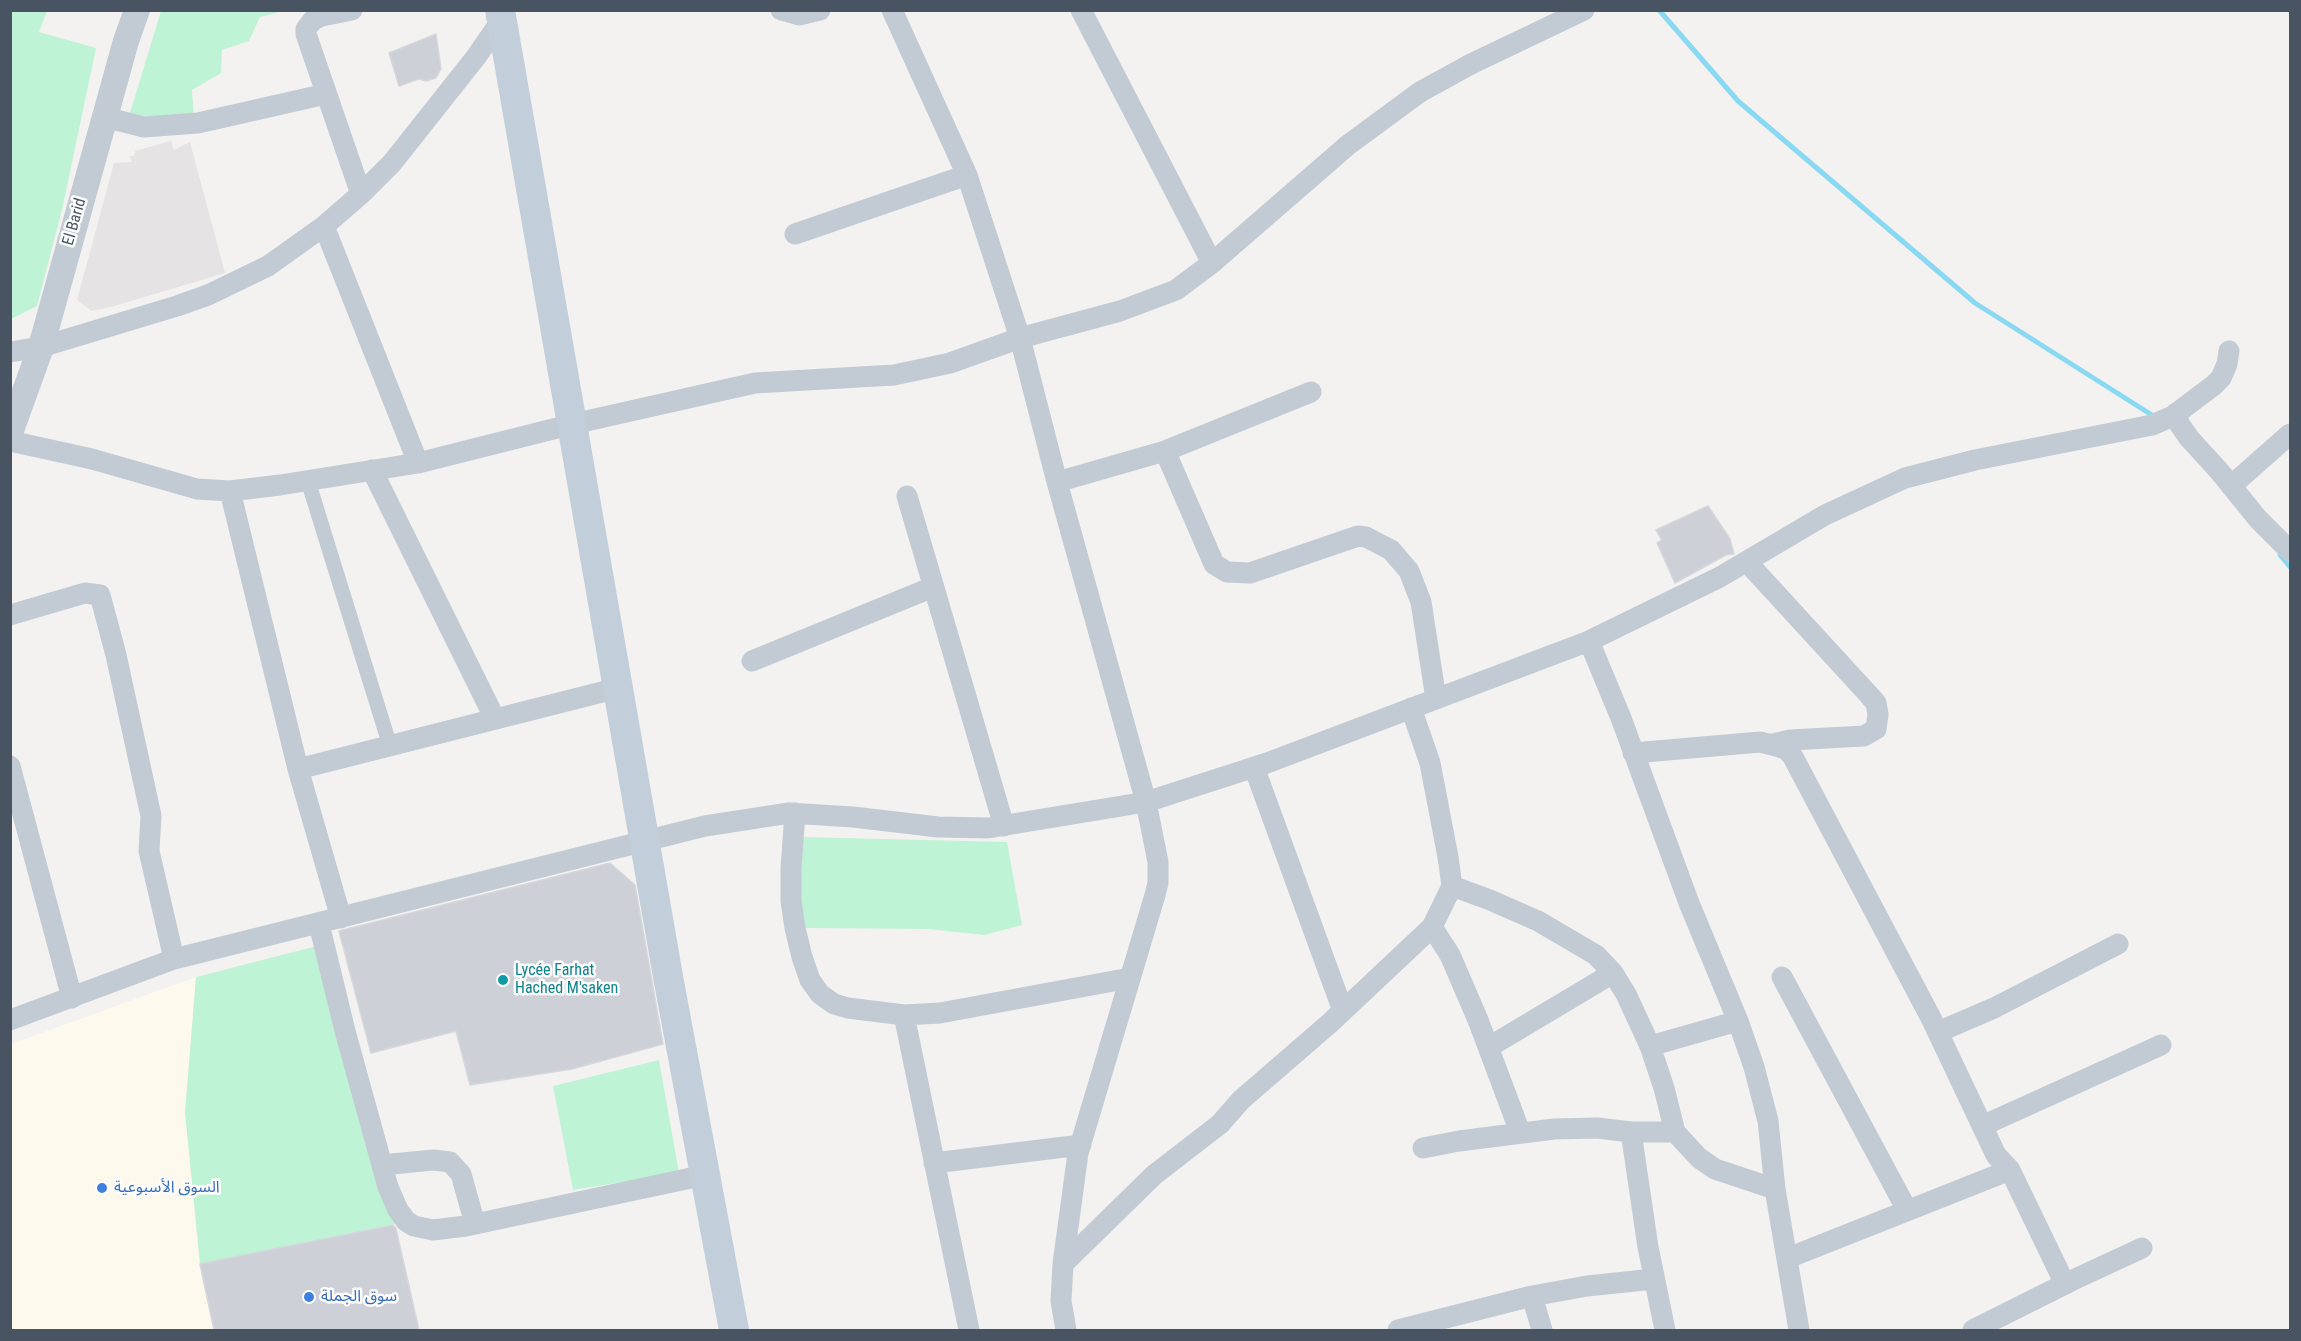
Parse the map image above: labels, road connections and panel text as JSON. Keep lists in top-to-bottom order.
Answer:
{
  "streets": {
    "street": ["El Barid"]
  },
  "places": ["Lycée Farhat Hached M'saken", "السوق اﻷسبوعية", "سوق الجملة"]
}
